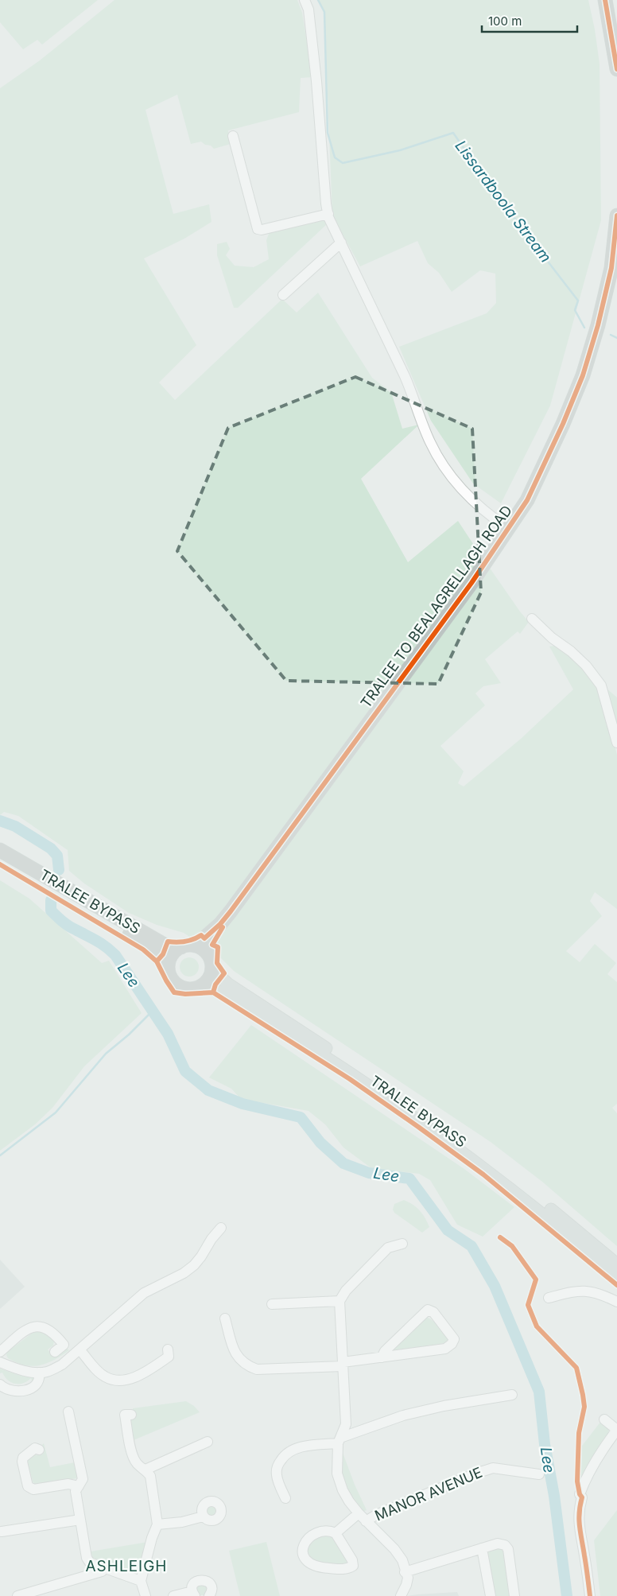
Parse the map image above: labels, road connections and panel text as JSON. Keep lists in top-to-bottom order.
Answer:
{
  "streets": {
    "highway": ["TRALEE TO BEALAGRELLAGH ROAD", "TRALEE BYPASS"],
    "street": ["MANOR AVENUE"]
  },
  "crossings": [
    ["TRALEE TO BEALAGRELLAGH ROAD", "TRALEE BYPASS"]
  ],
  "districts": ["ASHLEIGH"],
  "water": ["Lissardboola Stream", "Lee"],
  "scale_bar": "100 m"
}
